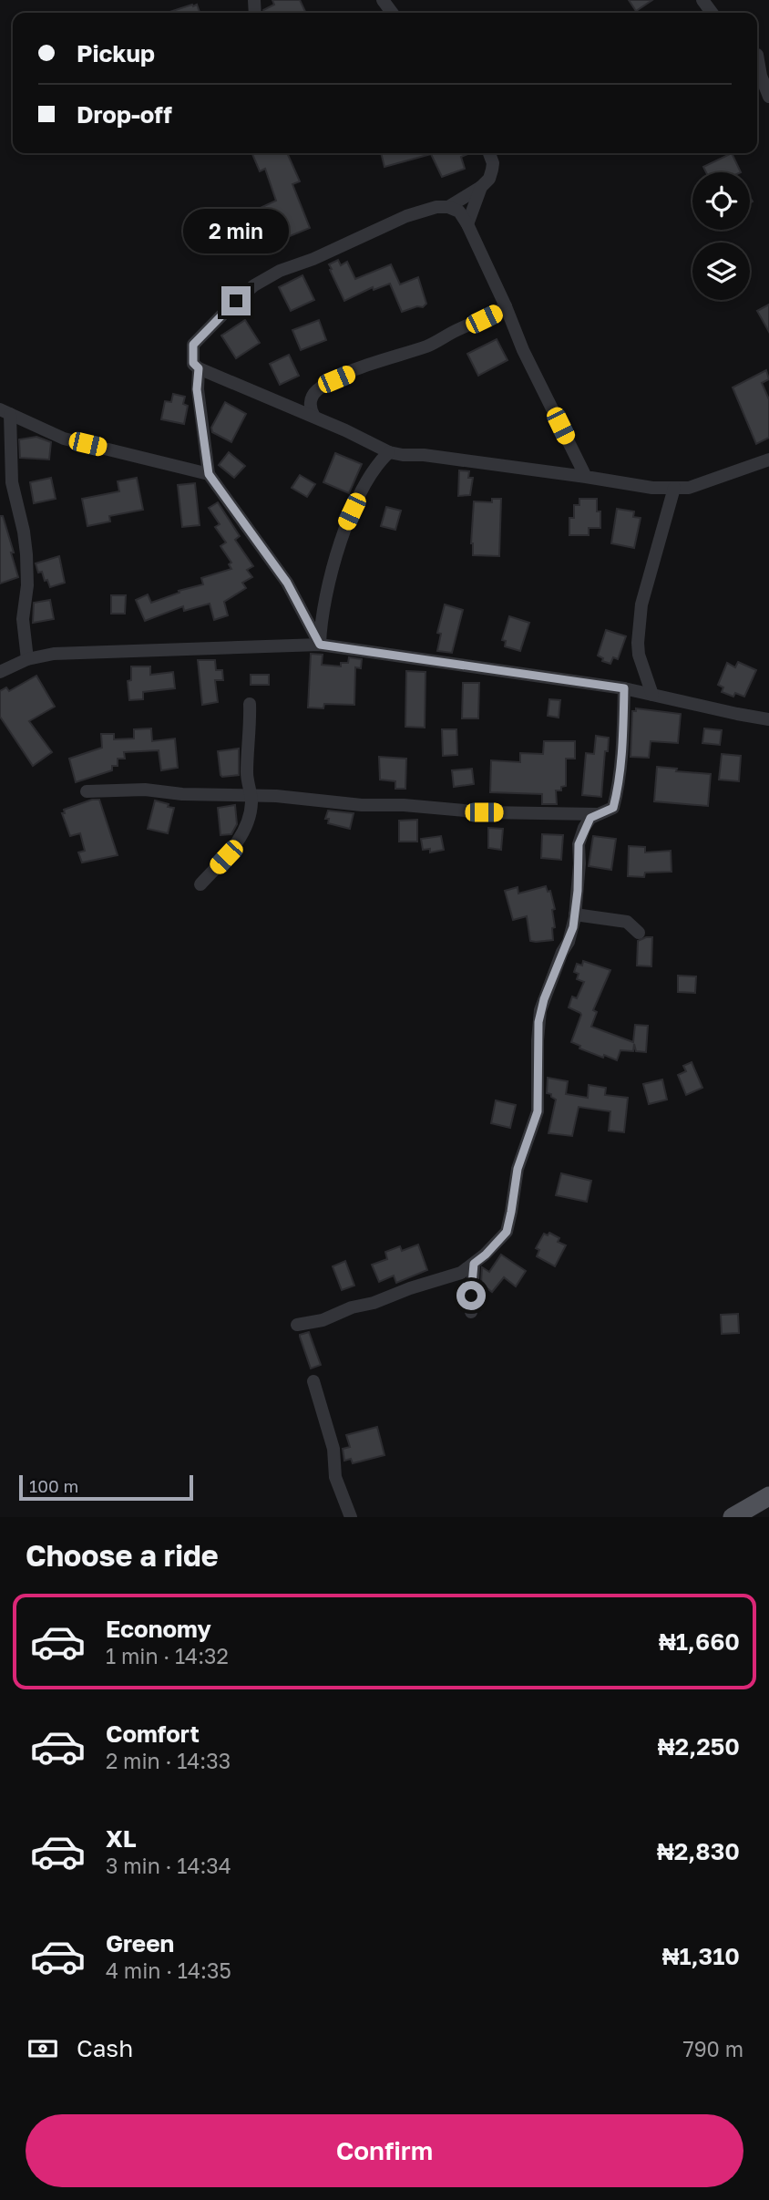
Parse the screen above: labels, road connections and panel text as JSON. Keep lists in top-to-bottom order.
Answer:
{
  "scale_bar": "100 m",
  "page": {
    "banner": ["Pickup", "Drop-off"],
    "bubble": "2 min",
    "scale": "100 m",
    "heading": "Choose a ride",
    "list": [
      {
        "name": "Economy",
        "note": "1 min · 14:32",
        "value": "₦1,660"
      },
      {
        "name": "Comfort",
        "note": "2 min · 14:33",
        "value": "₦2,250"
      },
      {
        "name": "XL",
        "note": "3 min · 14:34",
        "value": "₦2,830"
      },
      {
        "name": "Green",
        "note": "4 min · 14:35",
        "value": "₦1,310"
      }
    ],
    "pay": ["Cash", "790 m"],
    "buttons": "Confirm"
  }
}
